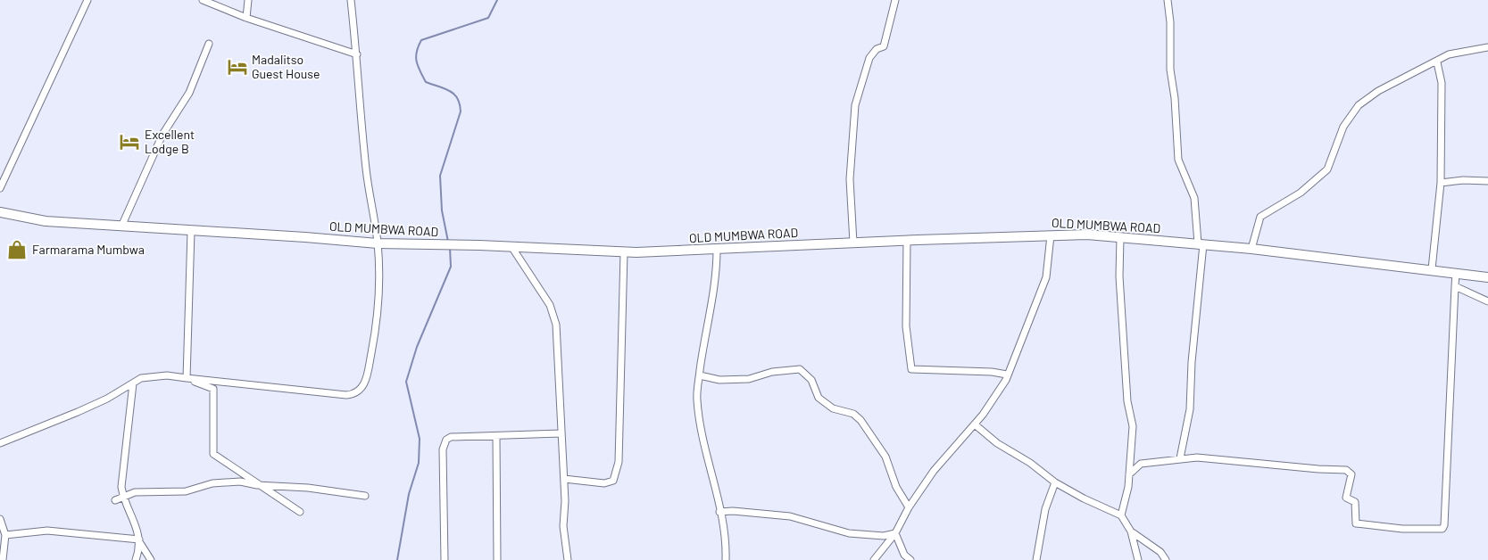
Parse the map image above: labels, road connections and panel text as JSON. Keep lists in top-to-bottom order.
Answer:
{
  "streets": {
    "main road": ["OLD MUMBWA ROAD"]
  },
  "places": {
    "hotel": ["Madalitso Guest House", "Excellent Lodge B"],
    "shop": ["Farmarama Mumbwa"]
  }
}
